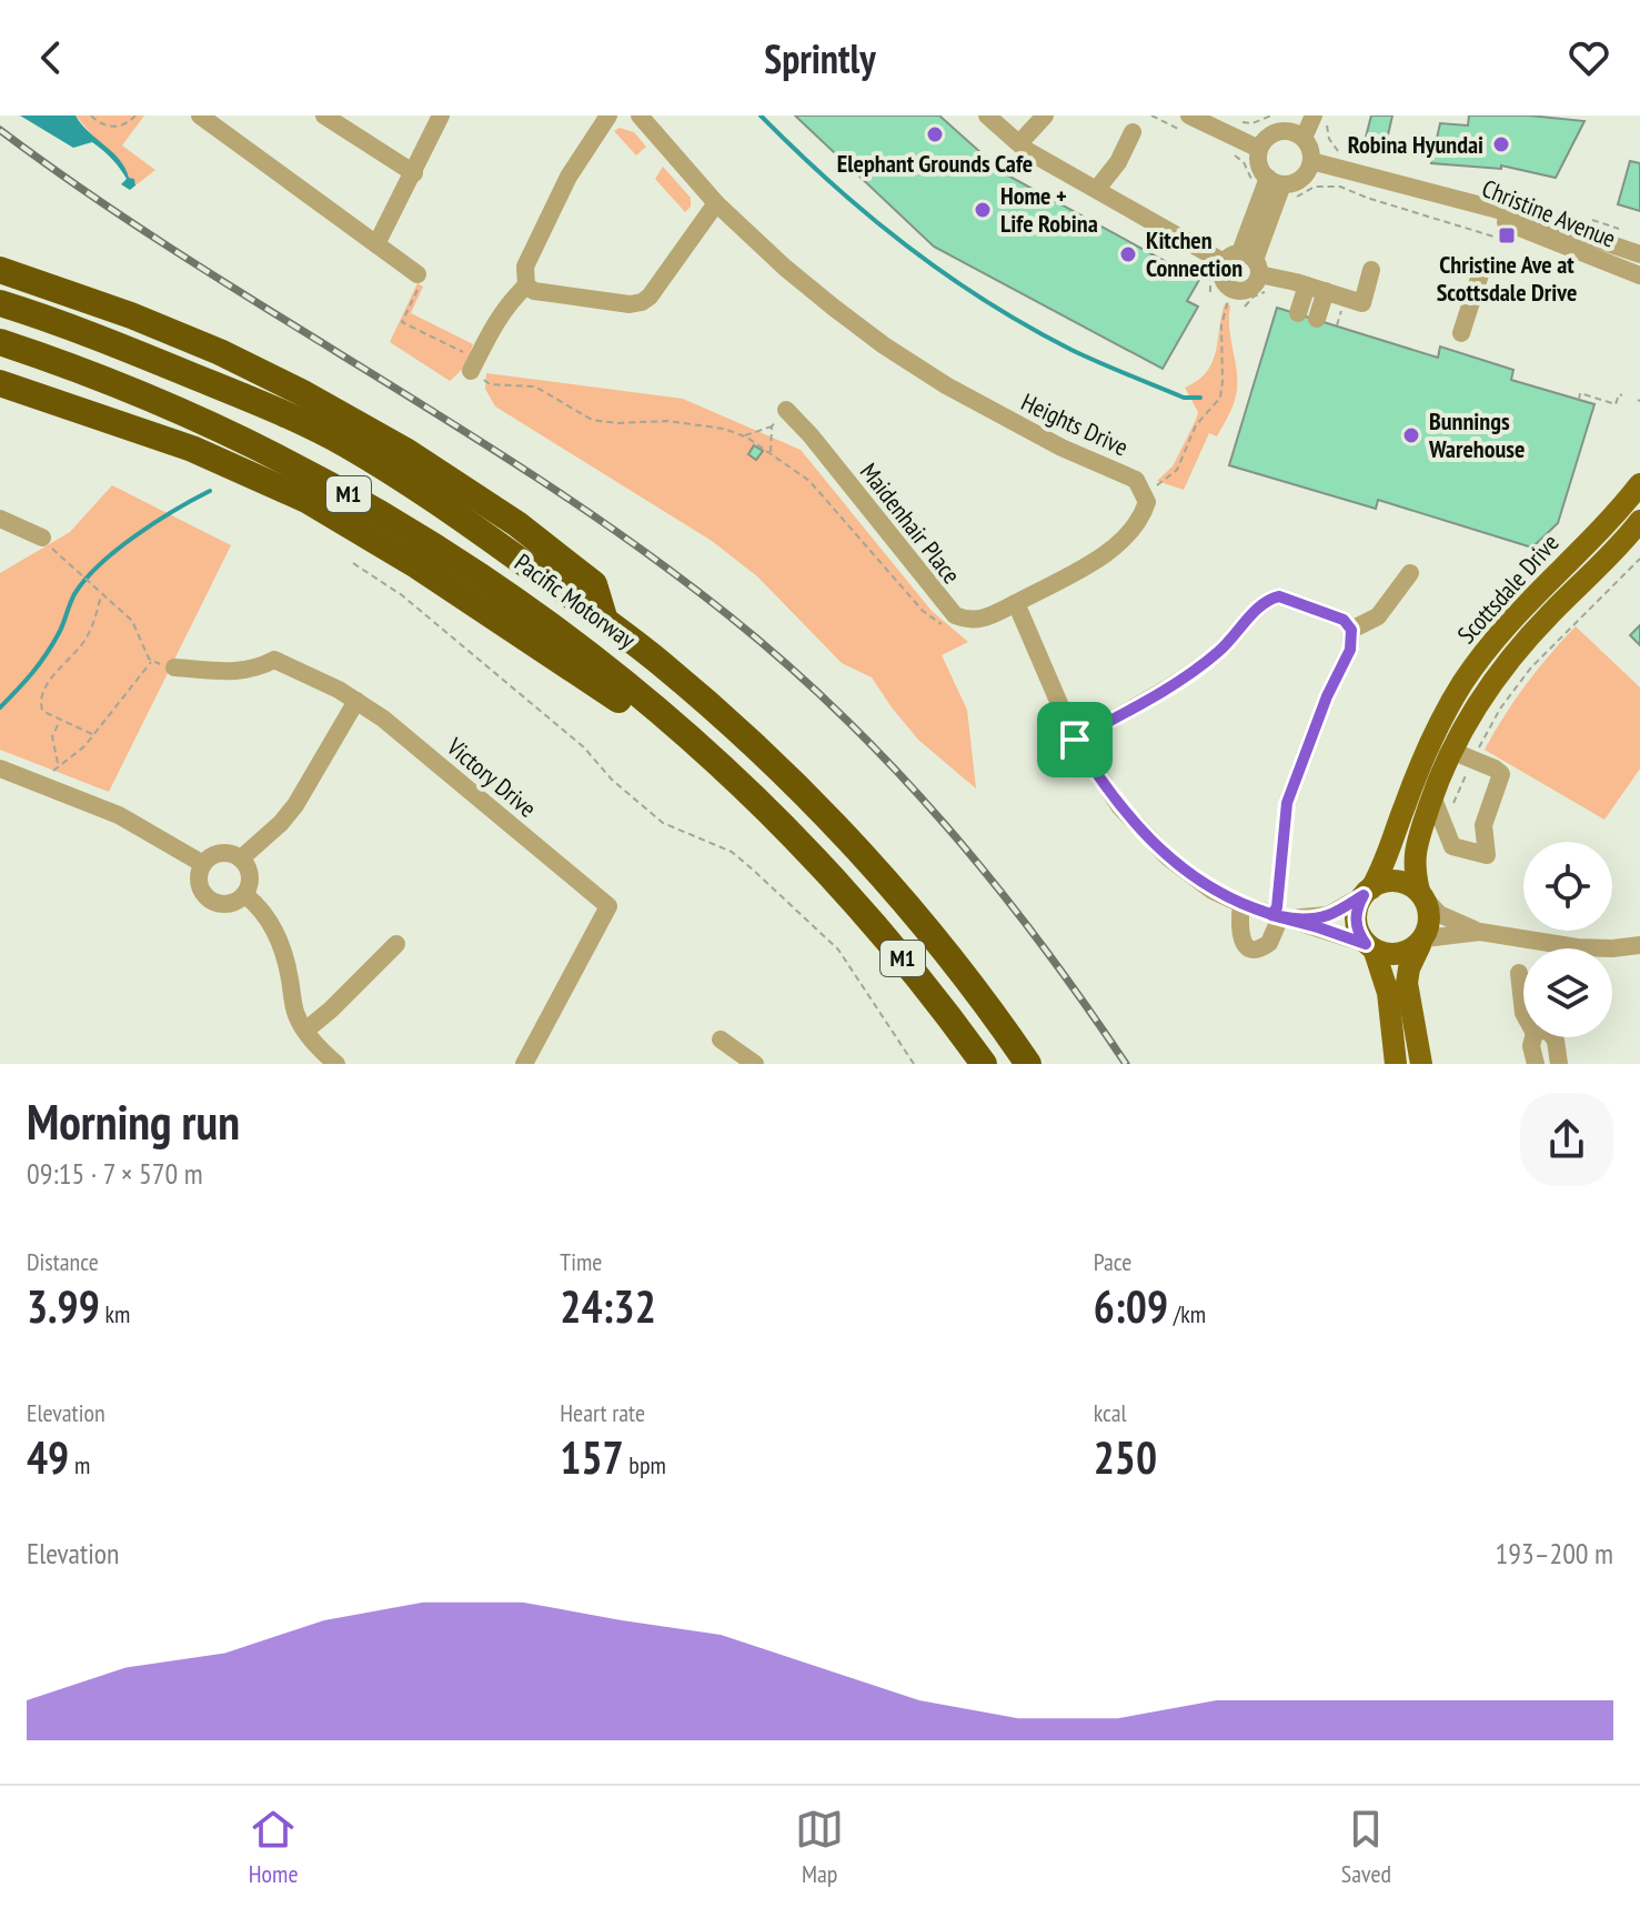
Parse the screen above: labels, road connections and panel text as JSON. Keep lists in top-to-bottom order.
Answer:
{
  "streets": {
    "highway": ["M1", "Pacific Motorway"],
    "main road": ["Scottsdale Drive"],
    "street": [
      "Christine Avenue",
      "Heights Drive",
      "Maidenhair Place",
      "Victory Drive"
    ]
  },
  "places": {
    "other": [
      "Elephant Grounds Cafe",
      "Robina Hyundai",
      "Home + Life Robina",
      "Kitchen Connection",
      "Bunnings Warehouse"
    ],
    "transit": ["Christine Ave at Scottsdale Drive"]
  },
  "page": {
    "header": "Sprintly",
    "heading": ["Morning run", "09:15 · 7 × 570 m"],
    "stats": [
      ["Distance", "3.99 km"],
      ["Time", "24:32"],
      ["Pace", "6:09 /km"],
      ["Elevation", "49 m"],
      ["Heart rate", "157 bpm"],
      ["kcal", "250"]
    ],
    "chart": ["Elevation", "193–200 m"],
    "tabs": ["Home", "Map", "Saved"]
  }
}
